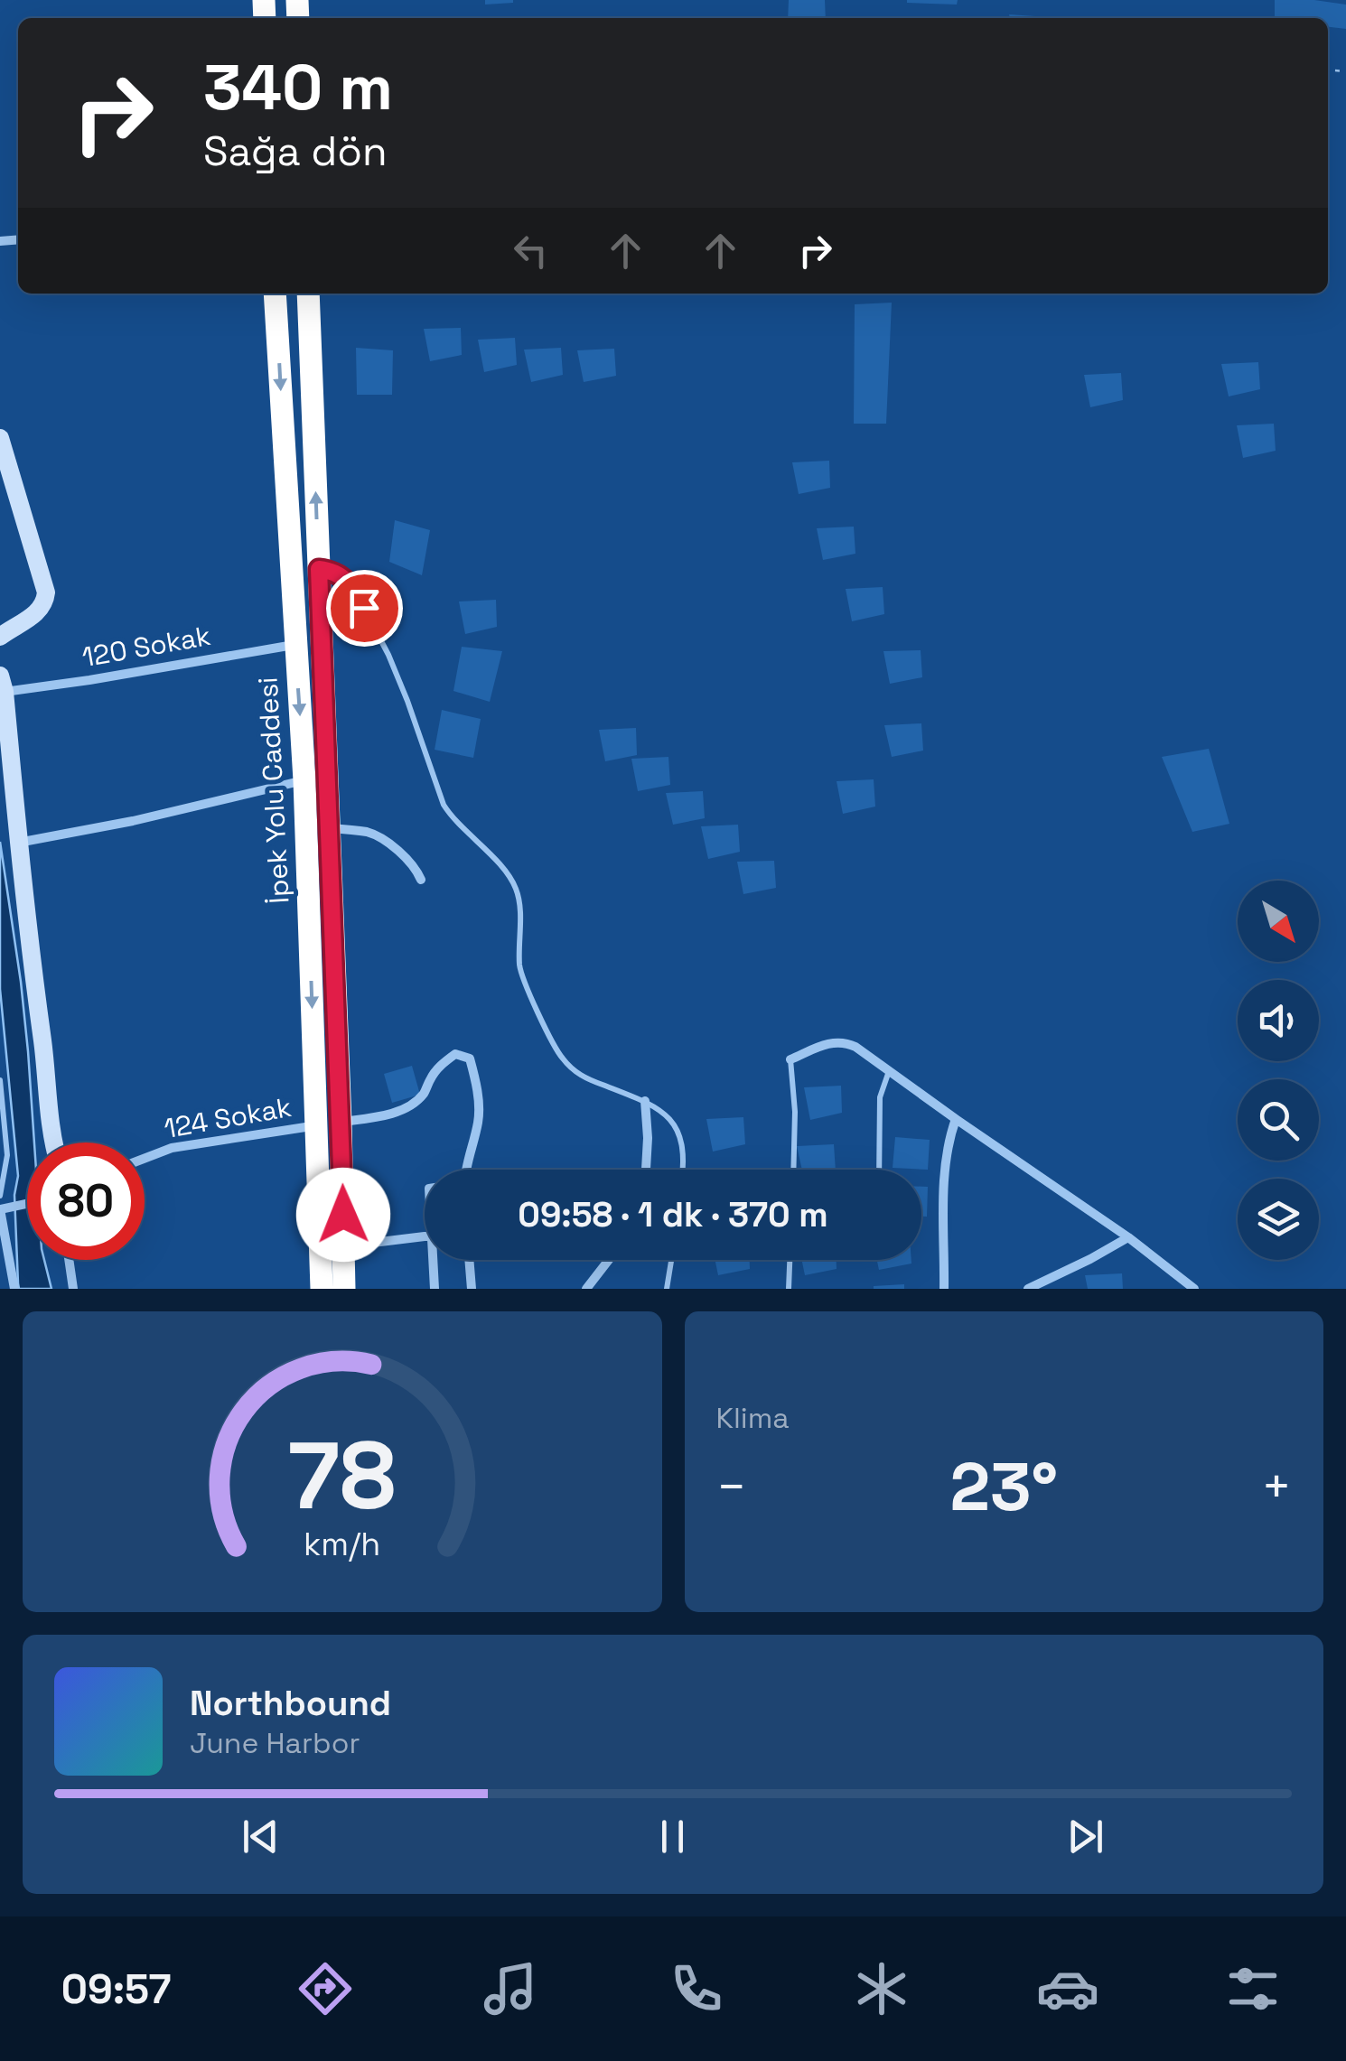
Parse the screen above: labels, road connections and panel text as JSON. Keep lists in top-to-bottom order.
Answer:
{
  "streets": {
    "highway": ["İpek Yolu Caddesi"],
    "street": ["120 Sokak", "124 Sokak"]
  },
  "crossings": [
    ["120 Sokak", "İpek Yolu Caddesi"],
    ["İpek Yolu Caddesi", "124 Sokak"]
  ],
  "north": "bottom right",
  "page": {
    "turn": ["340 m", "Sağa dön"],
    "limit": "80",
    "trip": "09:58 · 1 dk · 370 m",
    "tile": "Klima",
    "heat": ["−", "23°", "+"],
    "song": ["Northbound", "June Harbor"],
    "tabs": "09:57",
    "gauge": ["78", "km/h"]
  }
}
